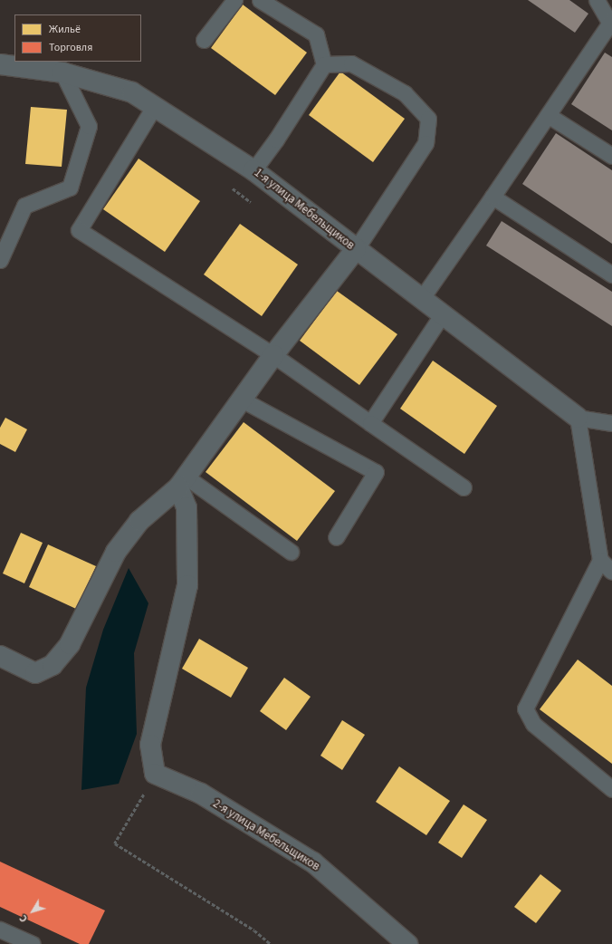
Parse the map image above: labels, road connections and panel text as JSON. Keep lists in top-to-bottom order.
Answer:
{
  "streets": {
    "street": ["1-я улица Мебельщиков", "2-я улица Мебельщиков"]
  },
  "legend": ["Жильё", "Торговля"],
  "north": "bottom left"
}
